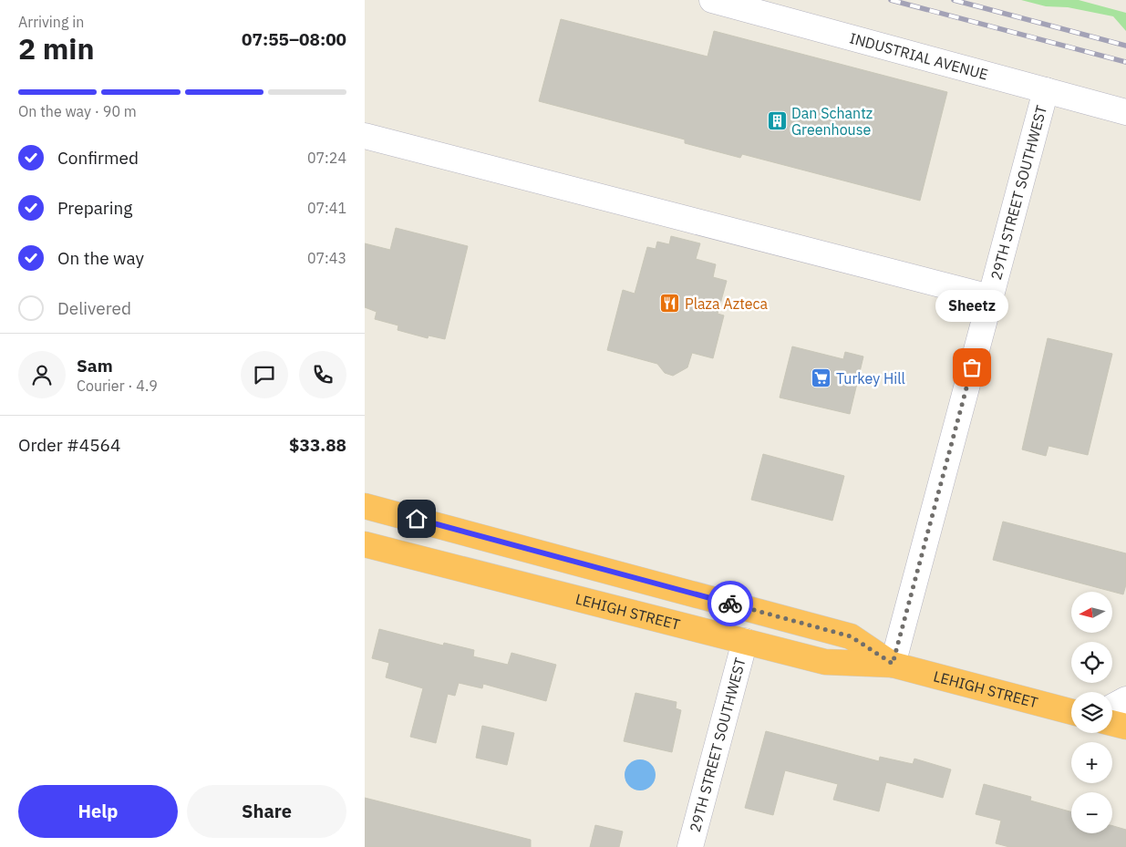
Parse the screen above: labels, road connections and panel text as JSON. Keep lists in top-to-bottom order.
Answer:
{
  "streets": {
    "highway": ["LEHIGH STREET"],
    "street": ["INDUSTRIAL AVENUE", "29TH STREET SOUTHWEST"]
  },
  "crossings": [
    ["INDUSTRIAL AVENUE", "29TH STREET SOUTHWEST"],
    ["29TH STREET SOUTHWEST", "LEHIGH STREET"]
  ],
  "places": {
    "building": ["Dan Schantz Greenhouse"],
    "restaurant": ["Plaza Azteca"],
    "other": ["Sheetz"],
    "supermarket": ["Turkey Hill"]
  },
  "north": "left",
  "page": {
    "heading": ["2 min", "Arriving in", "07:55–08:00"],
    "panel": [
      "Sam",
      "Courier · 4.9",
      "Order #4564",
      "$33.88"
    ],
    "bar": "On the way · 90 m",
    "list": [
      ["Confirmed", "07:24"],
      ["Preparing", "07:41"],
      ["On the way", "07:43"],
      "Delivered"
    ],
    "bubble": "Sheetz",
    "map_buttons": ["+", "−"],
    "buttons": ["Help", "Share"]
  }
}
